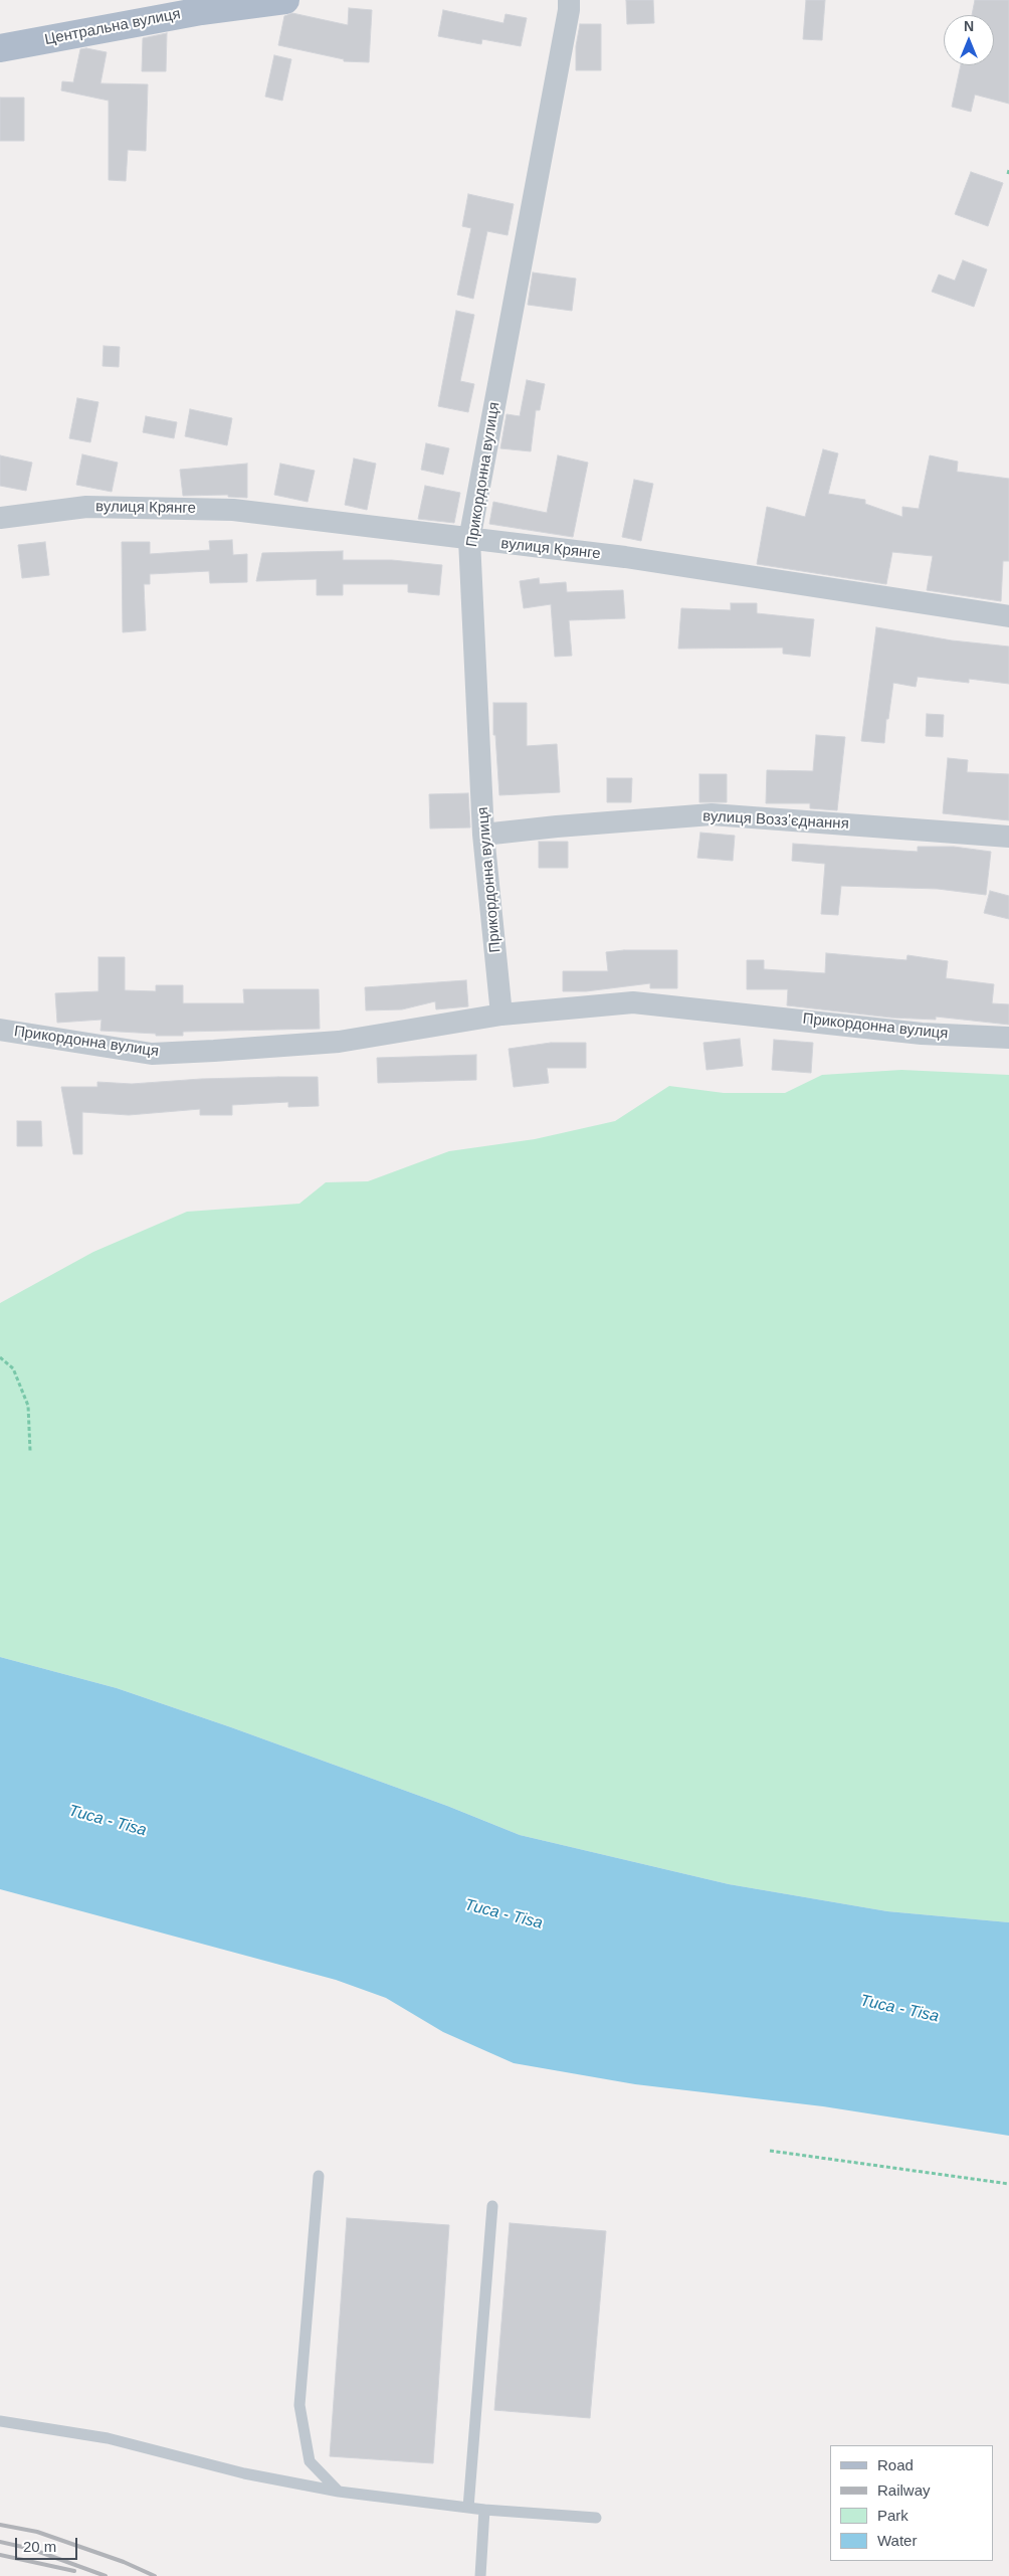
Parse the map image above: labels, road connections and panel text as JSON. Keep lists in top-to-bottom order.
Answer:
{
  "streets": {
    "main road": ["Центральна вулиця"],
    "street": ["Прикордонна вулиця", "вулиця Крянге", "вулиця Воззʼєднання"]
  },
  "crossings": [
    ["Прикордонна вулиця", "вулиця Крянге"],
    ["Прикордонна вулиця", "вулиця Воззʼєднання"]
  ],
  "water": ["Тиса - Tisa"],
  "legend": [
    "Road",
    "Railway",
    "Park",
    "Water"
  ],
  "scale_bar": "20 m",
  "north": "top"
}
